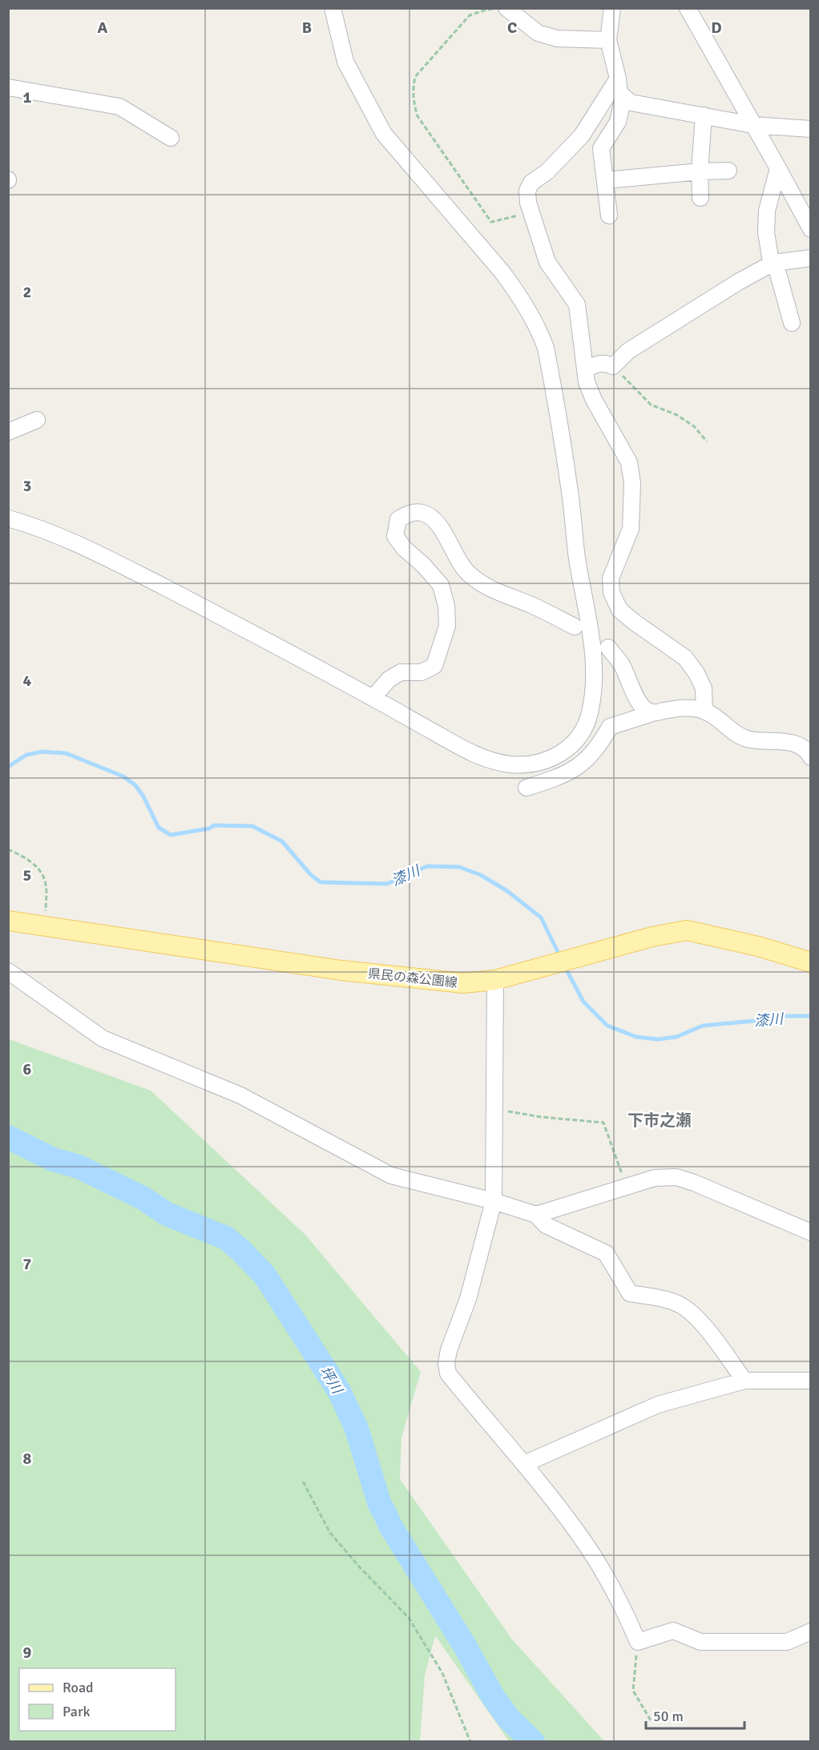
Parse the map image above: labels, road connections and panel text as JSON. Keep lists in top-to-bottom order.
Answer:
{
  "streets": {
    "main road": ["県民の森公園線"]
  },
  "districts": ["下市之瀬"],
  "water": ["漆川", "坪川"],
  "legend": ["Road", "Park"],
  "scale_bar": "50 m",
  "grid": {
    "columns": [
      "A",
      "B",
      "C",
      "D"
    ],
    "rows": [
      "1",
      "2",
      "3",
      "4",
      "5",
      "6",
      "7",
      "8",
      "9"
    ]
  }
}
